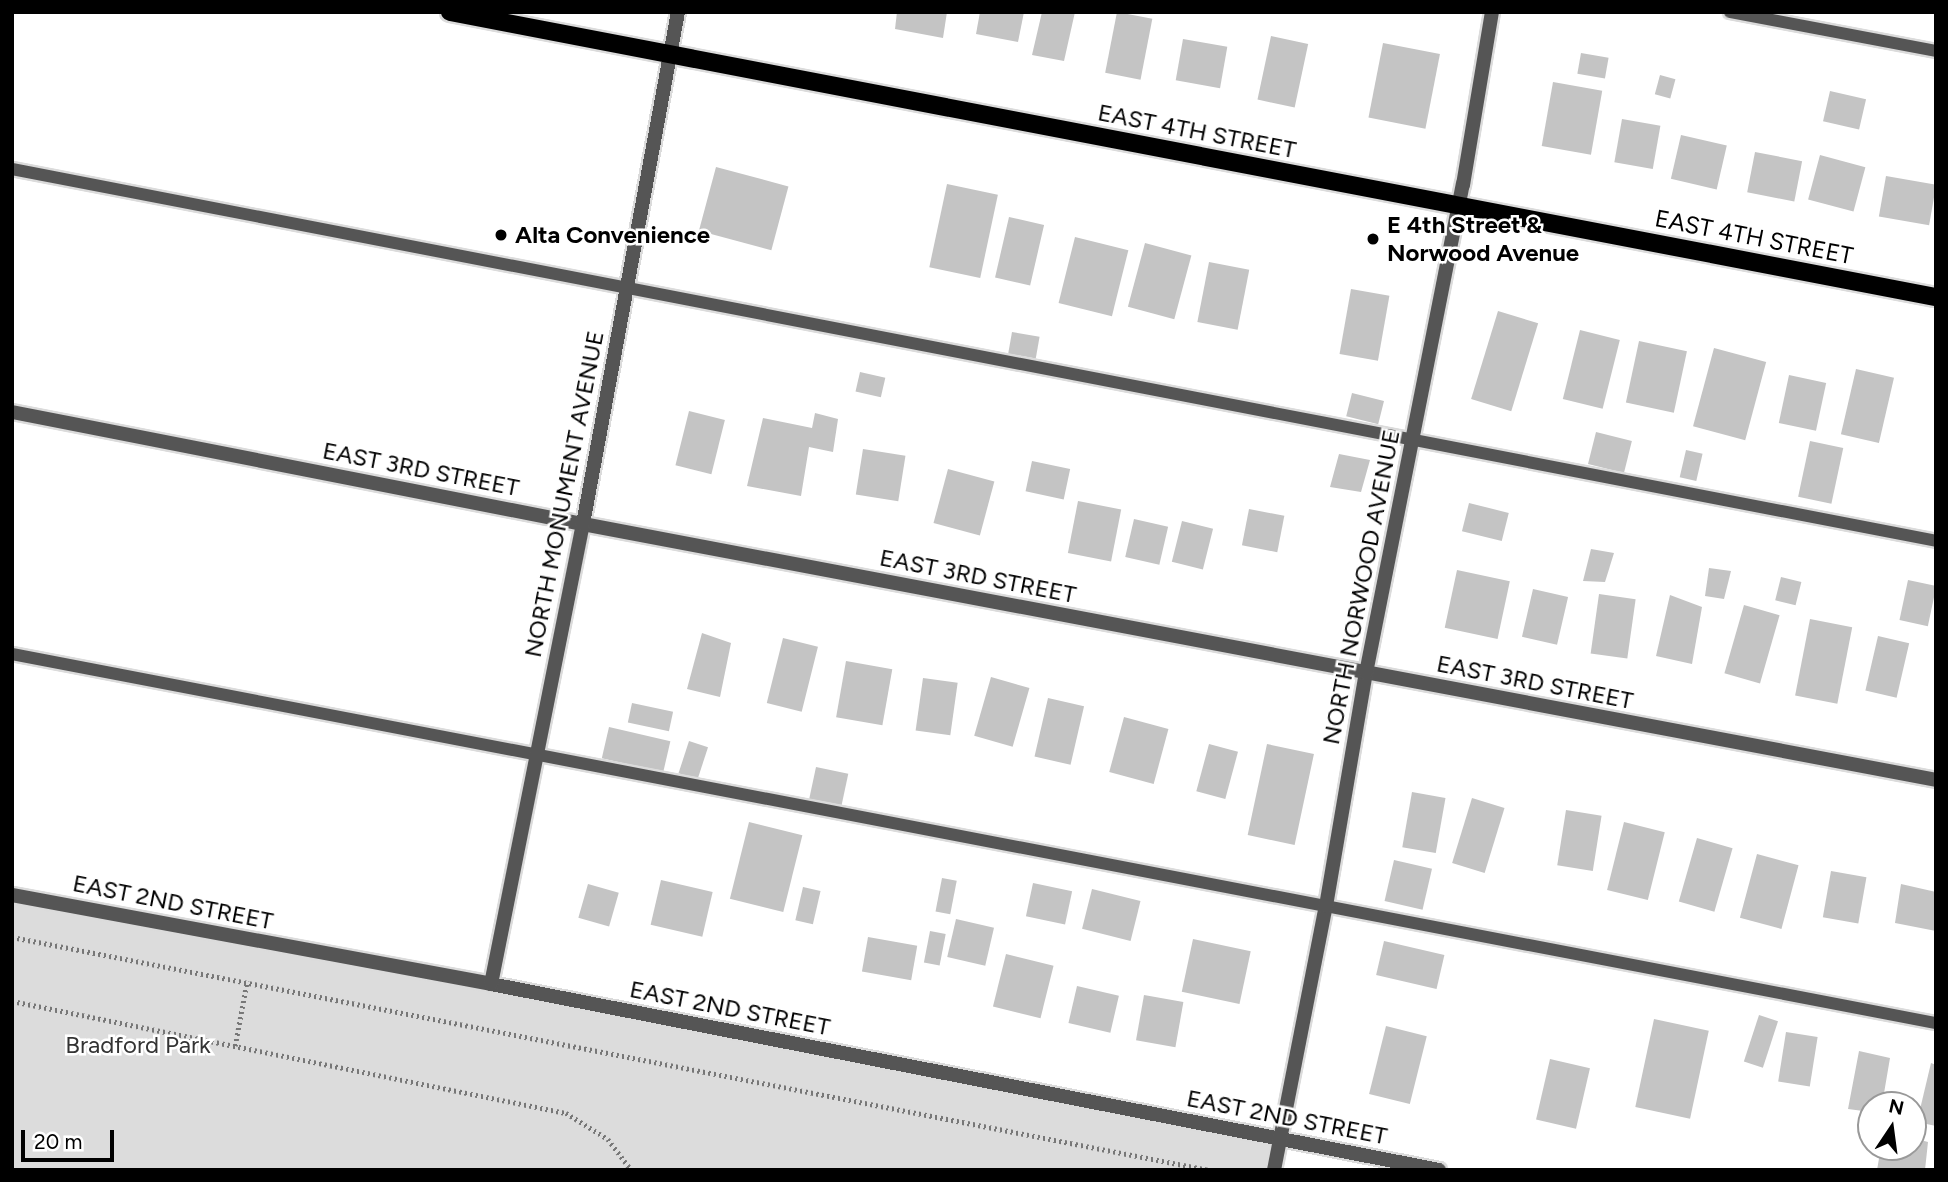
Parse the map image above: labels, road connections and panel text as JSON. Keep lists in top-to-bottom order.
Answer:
{
  "streets": {
    "main road": ["EAST 4TH STREET"],
    "street": [
      "EAST 3RD STREET",
      "NORTH MONUMENT AVENUE",
      "NORTH NORWOOD AVENUE",
      "EAST 2ND STREET"
    ]
  },
  "crossings": [
    ["EAST 4TH STREET", "NORTH MONUMENT AVENUE"],
    ["EAST 4TH STREET", "NORTH NORWOOD AVENUE"],
    ["EAST 3RD STREET", "NORTH MONUMENT AVENUE"],
    ["EAST 3RD STREET", "NORTH NORWOOD AVENUE"],
    ["NORTH MONUMENT AVENUE", "EAST 2ND STREET"],
    ["NORTH NORWOOD AVENUE", "EAST 2ND STREET"]
  ],
  "parks": ["Bradford Park"],
  "places": ["Alta Convenience", "E 4th Street & Norwood Avenue"],
  "scale_bar": "20 m",
  "north": "top"
}
